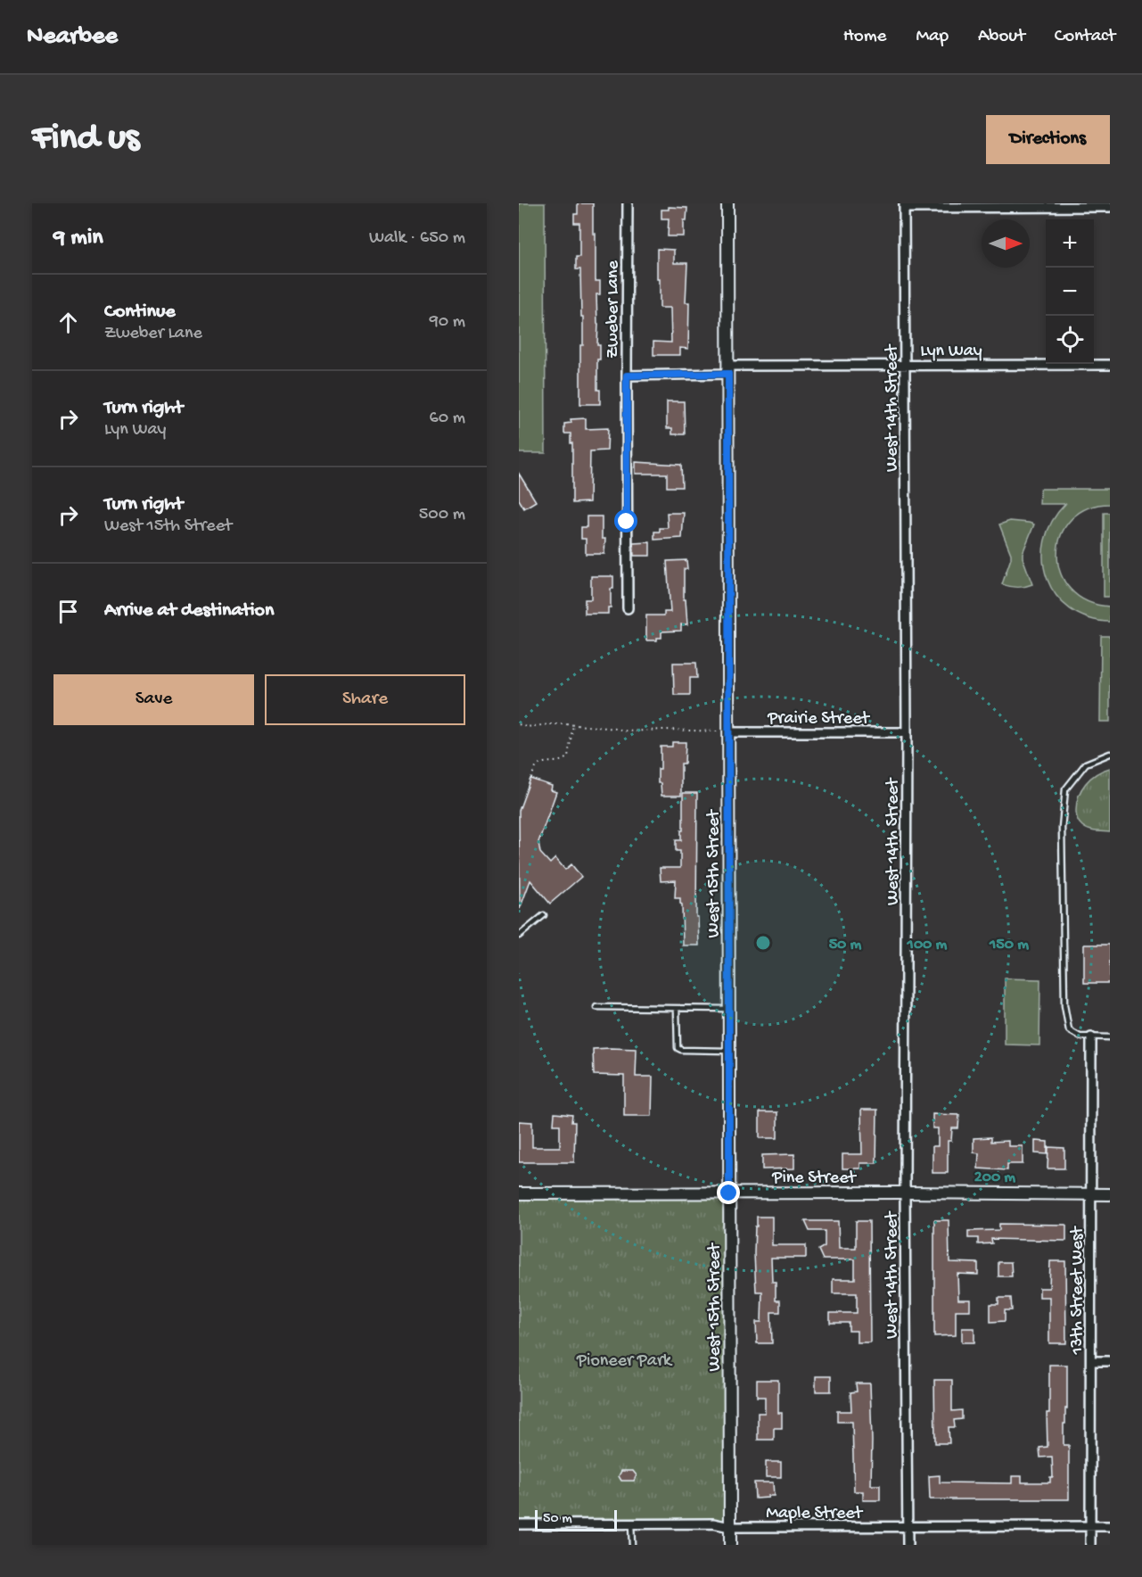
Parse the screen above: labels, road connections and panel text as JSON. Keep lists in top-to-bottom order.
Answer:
{
  "streets": {
    "street": [
      "Zweber Lane",
      "Lyn Way",
      "West 14th Street",
      "Prairie Street",
      "West 15th Street",
      "Pine Street",
      "13th Street West",
      "Maple Street"
    ]
  },
  "crossings": [
    ["Zweber Lane", "Lyn Way"],
    ["Lyn Way", "West 14th Street"],
    ["Lyn Way", "West 15th Street"],
    ["West 14th Street", "Prairie Street"],
    ["West 14th Street", "Pine Street"],
    ["West 14th Street", "Maple Street"],
    ["Prairie Street", "West 15th Street"],
    ["West 15th Street", "Pine Street"],
    ["West 15th Street", "Maple Street"],
    ["Pine Street", "13th Street West"],
    ["13th Street West", "Maple Street"]
  ],
  "parks": ["Pioneer Park"],
  "scale_bar": "50 m",
  "north": "right",
  "page": {
    "header": "Nearbee",
    "nav": [
      "Home",
      "Map",
      "About",
      "Contact"
    ],
    "buttons": [
      "Directions",
      ["Save", "Share"]
    ],
    "title": "Find us",
    "heading": ["9 min", "Walk · 650 m"],
    "map_buttons": ["+", "−"],
    "list": [
      ["Continue", "Zweber Lane", "90 m"],
      ["Turn right", "Lyn Way", "60 m"],
      ["Turn right", "West 15th Street", "500 m"],
      "Arrive at destination"
    ],
    "scale": "50 m"
  },
  "rings": [
    "50 m",
    "100 m",
    "150 m",
    "200 m"
  ]
}
